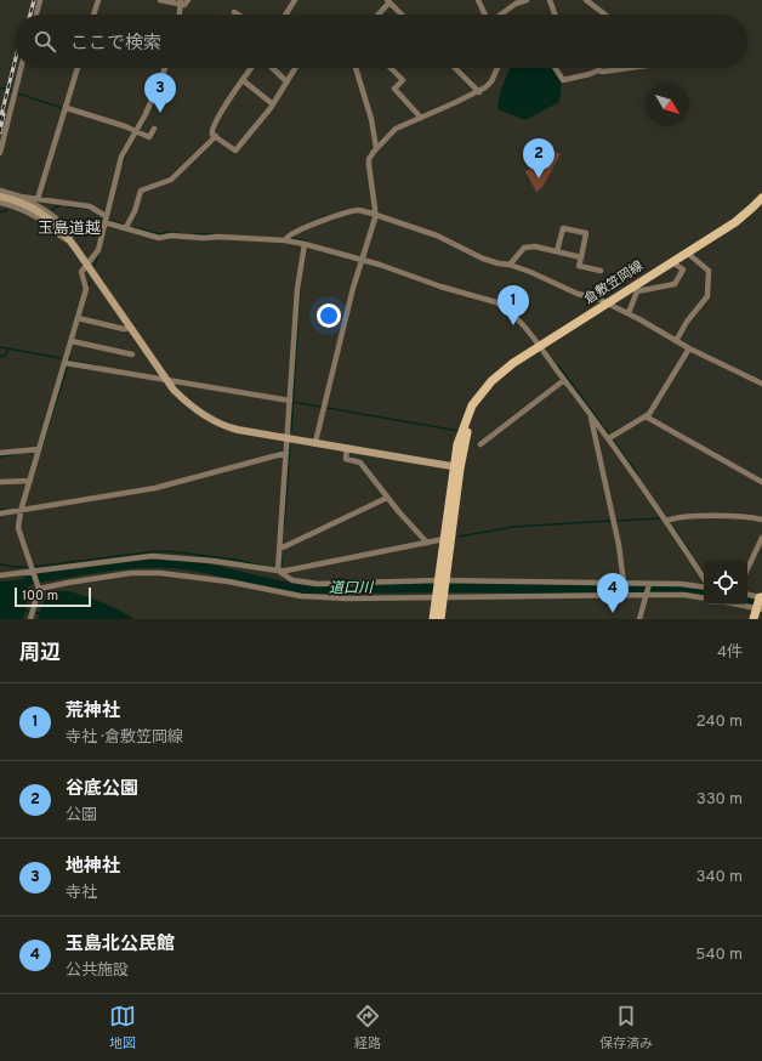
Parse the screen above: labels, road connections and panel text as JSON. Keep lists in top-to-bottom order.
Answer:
{
  "streets": {
    "main road": ["倉敷笠岡線"]
  },
  "districts": ["玉島道越"],
  "water": ["道口川"],
  "scale_bar": "100 m",
  "north": "bottom right",
  "page": {
    "search": "ここで検索",
    "pins": [
      "3",
      "2",
      "1",
      "4"
    ],
    "scale": "100 m",
    "heading": ["周辺", "4件"],
    "list": [
      {
        "mark": "1",
        "name": "荒神社",
        "note": "寺社 · 倉敷笠岡線",
        "value": "240 m"
      },
      {
        "mark": "2",
        "name": "谷底公園",
        "note": "公園",
        "value": "330 m"
      },
      {
        "mark": "3",
        "name": "地神社",
        "note": "寺社",
        "value": "340 m"
      },
      {
        "mark": "4",
        "name": "玉島北公民館",
        "note": "公共施設",
        "value": "540 m"
      }
    ],
    "nav": ["地図", "経路", "保存済み"]
  }
}
